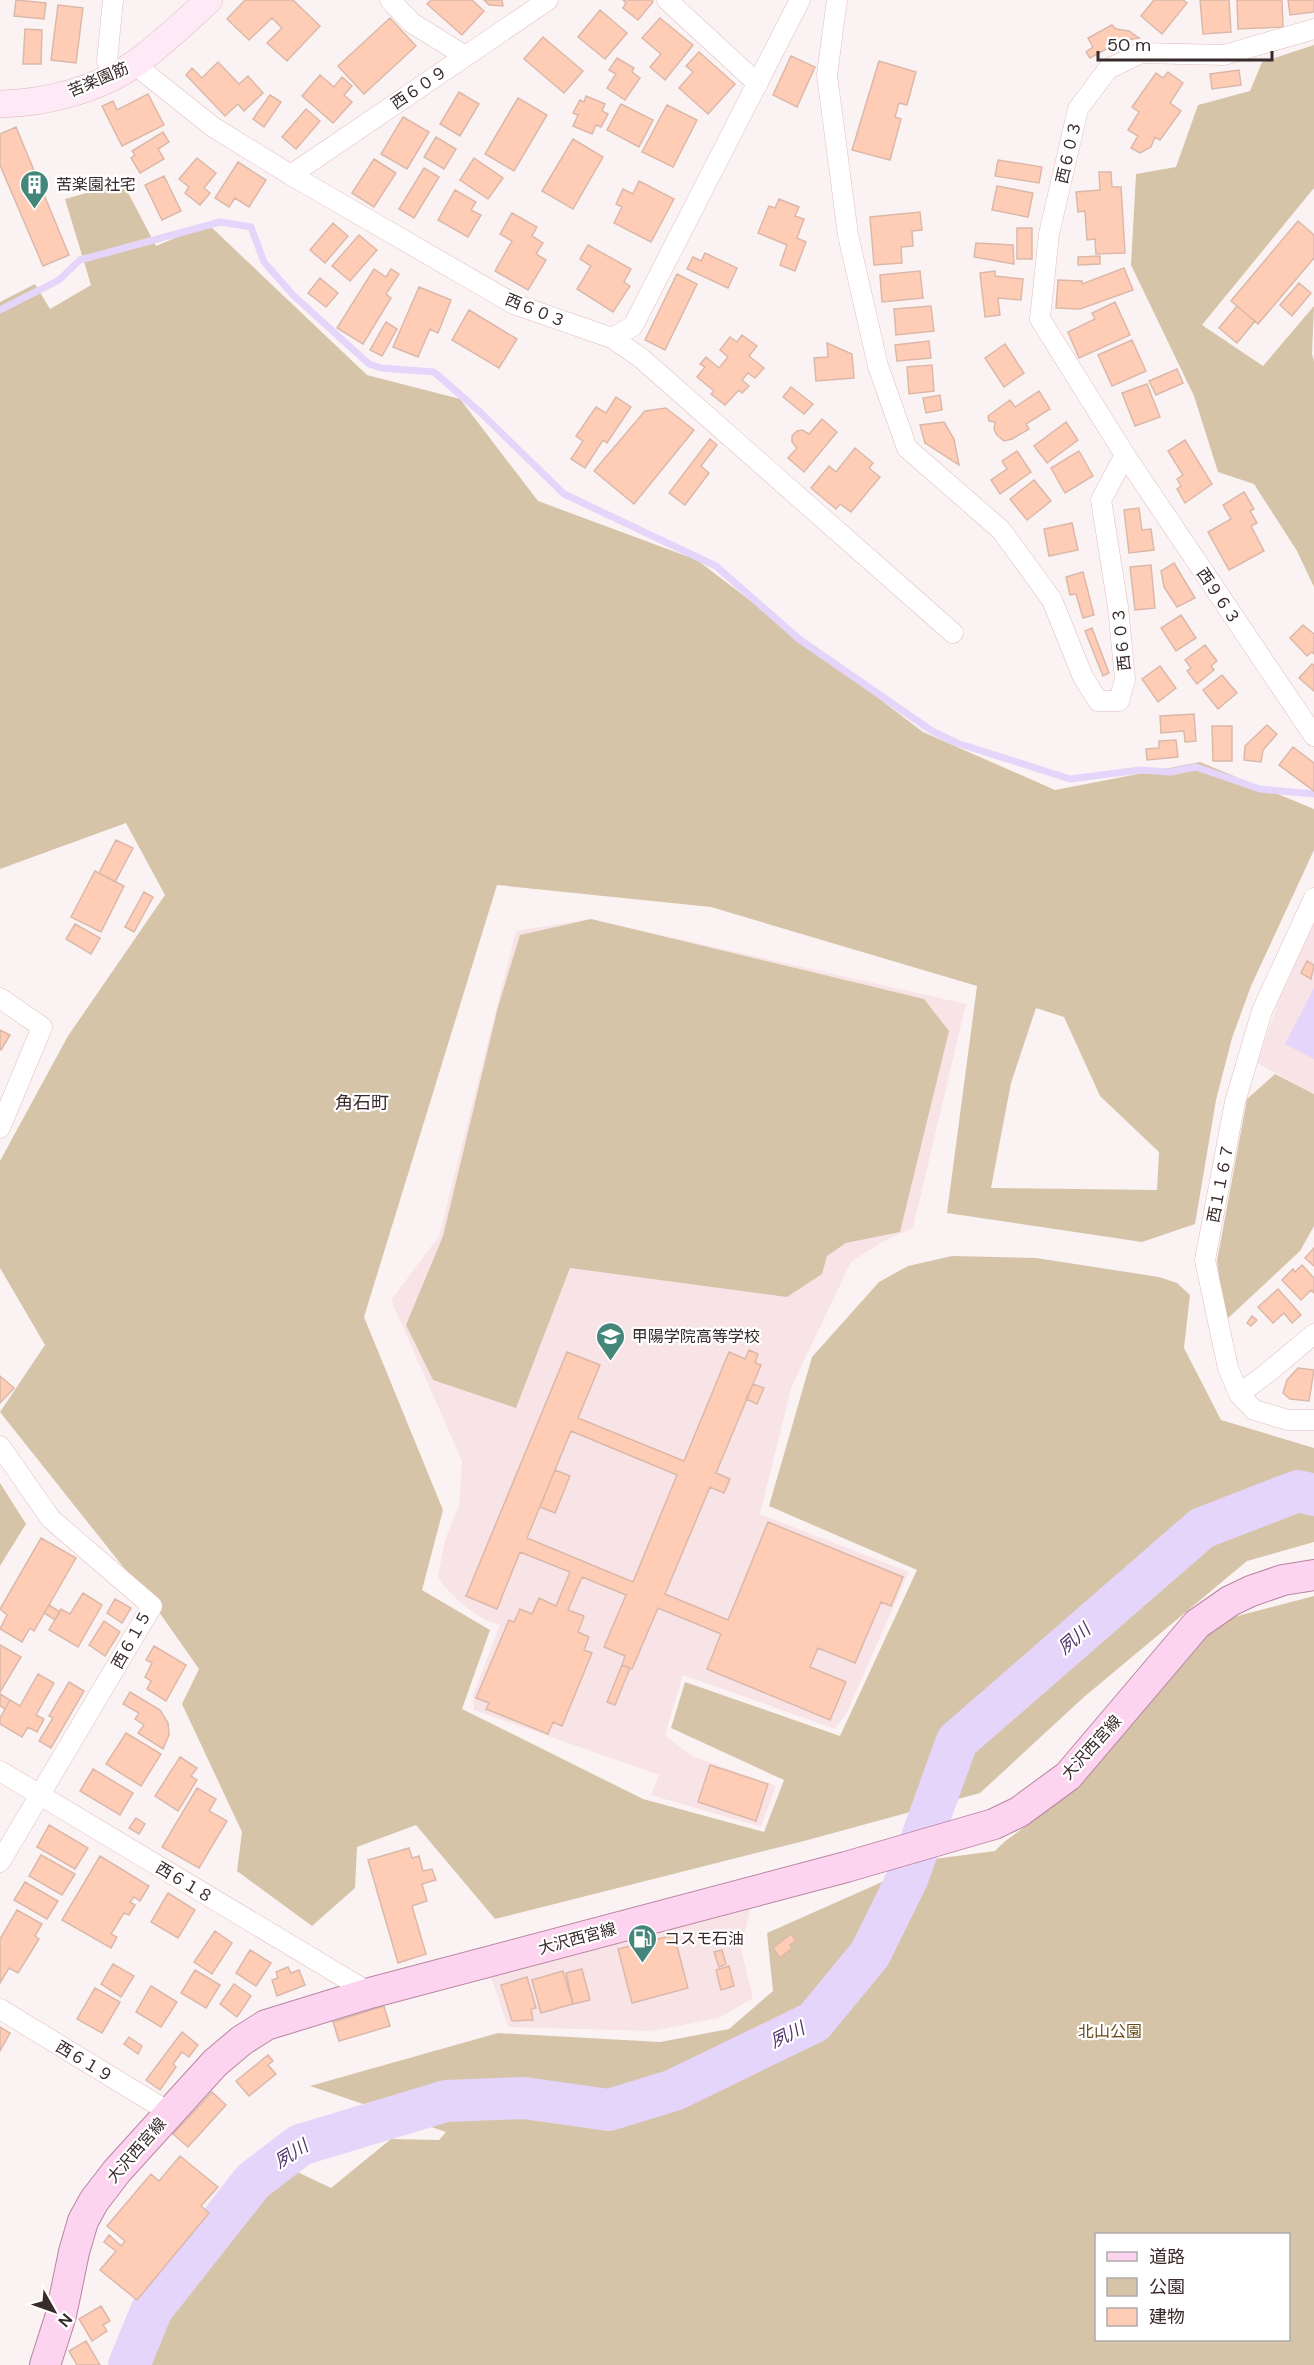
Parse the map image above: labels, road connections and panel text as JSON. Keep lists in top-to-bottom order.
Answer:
{
  "streets": {
    "main road": ["大沢西宮線"],
    "street": [
      "苦楽園筋",
      "西６０９",
      "西６０３",
      "西９６３",
      "西１１６７",
      "西６１５",
      "西６１８",
      "西６１９"
    ]
  },
  "crossings": [
    ["苦楽園筋", "西６０３"],
    ["西６０９", "西６０３"],
    ["西６０３", "西９６３"],
    ["西６１５", "西６１８"],
    ["大沢西宮線", "西６１８"],
    ["大沢西宮線", "西６１９"]
  ],
  "districts": ["角石町"],
  "water": ["夙川"],
  "parks": ["北山公園"],
  "places": {
    "building": ["苦楽園社宅"],
    "school or university": ["甲陽学院高等学校"],
    "fuel station": ["コスモ石油"]
  },
  "legend": ["道路", "公園", "建物"],
  "scale_bar": "50 m",
  "north": "bottom right"
}
